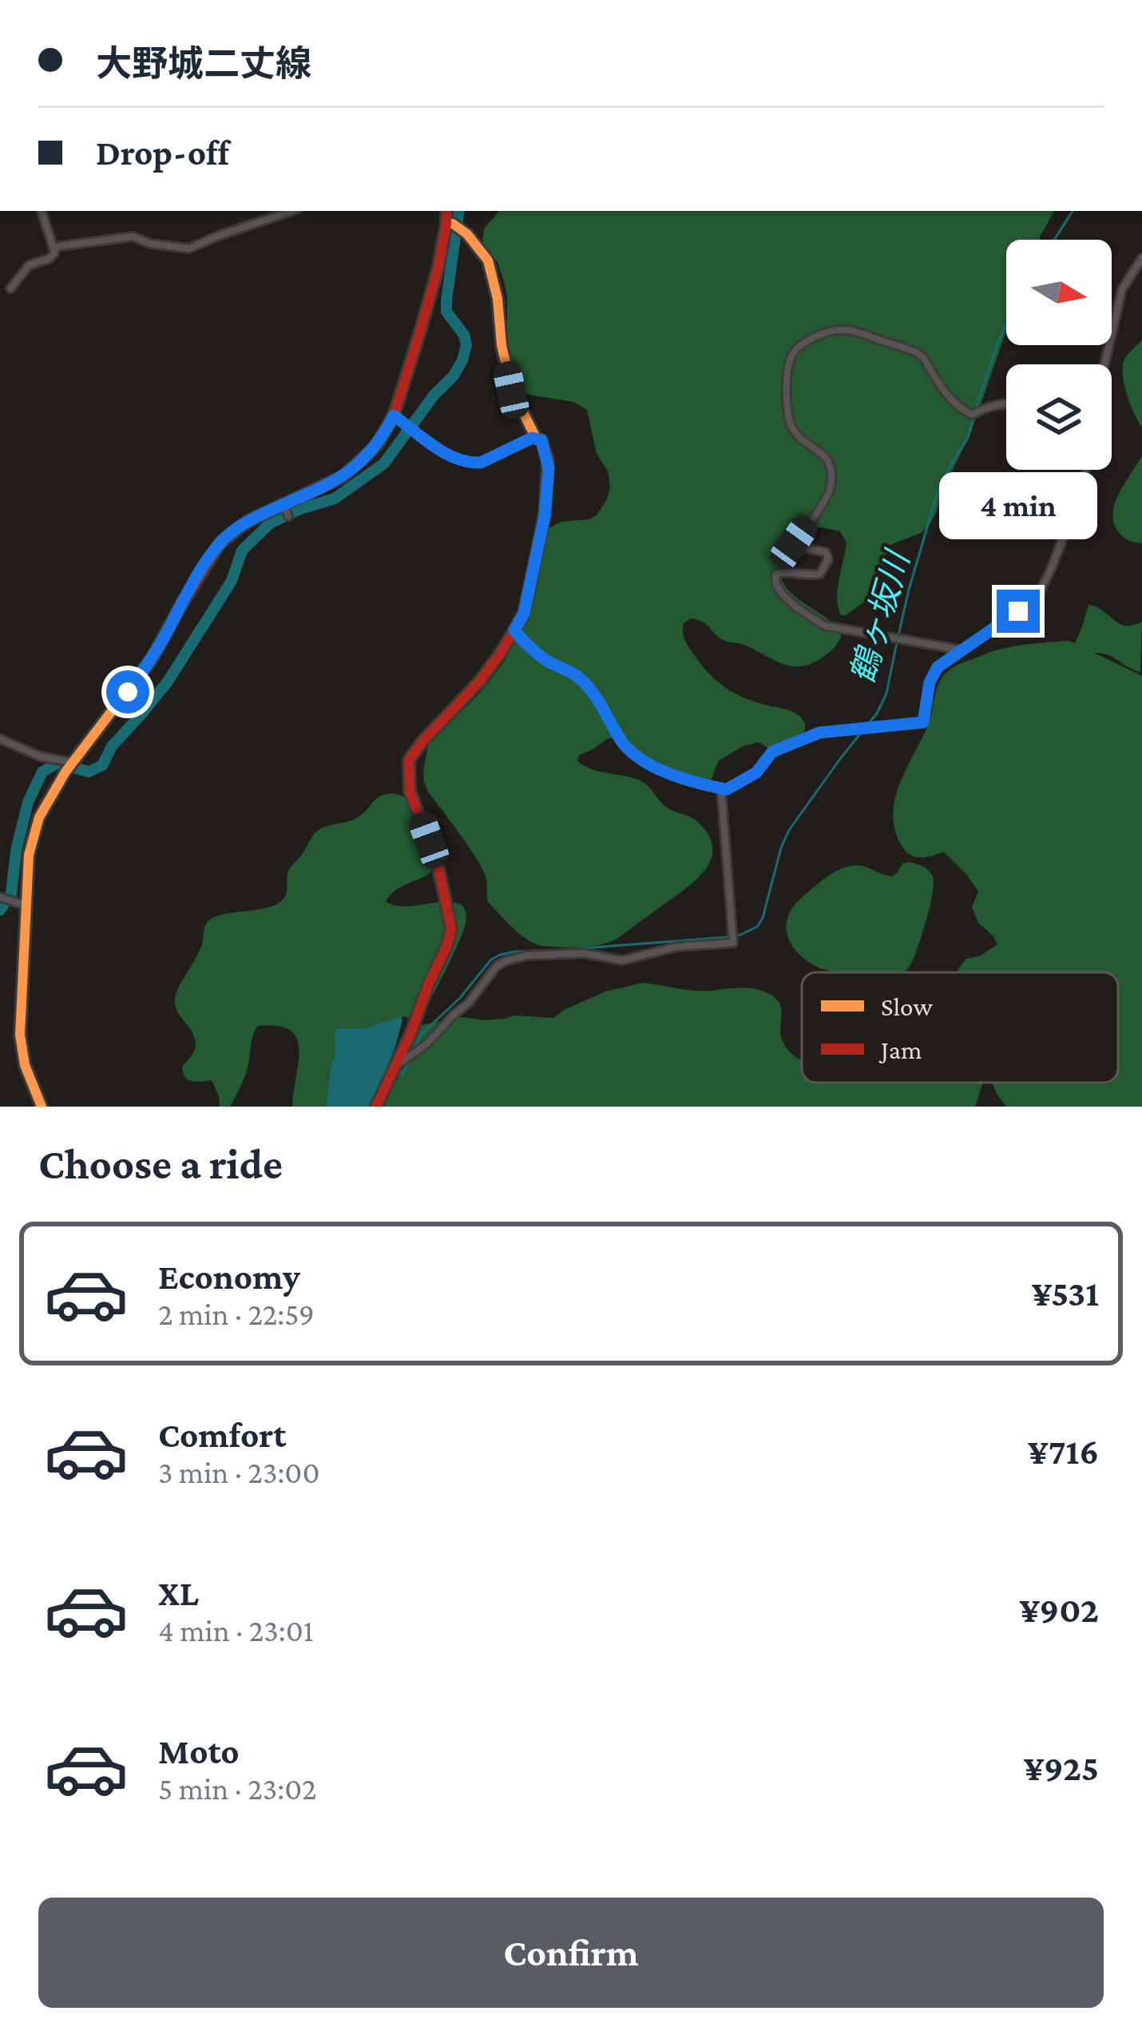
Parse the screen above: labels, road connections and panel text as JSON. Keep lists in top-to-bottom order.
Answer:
{
  "water": ["鶴ヶ坂川"],
  "legend": ["Slow", "Jam"],
  "north": "right",
  "page": {
    "banner": ["大野城二丈線", "Drop-off"],
    "bubble": "4 min",
    "heading": "Choose a ride",
    "list": [
      {
        "name": "Economy",
        "note": "2 min · 22:59",
        "value": "¥531"
      },
      {
        "name": "Comfort",
        "note": "3 min · 23:00",
        "value": "¥716"
      },
      {
        "name": "XL",
        "note": "4 min · 23:01",
        "value": "¥902"
      },
      {
        "name": "Moto",
        "note": "5 min · 23:02",
        "value": "¥925"
      }
    ],
    "buttons": "Confirm"
  }
}
